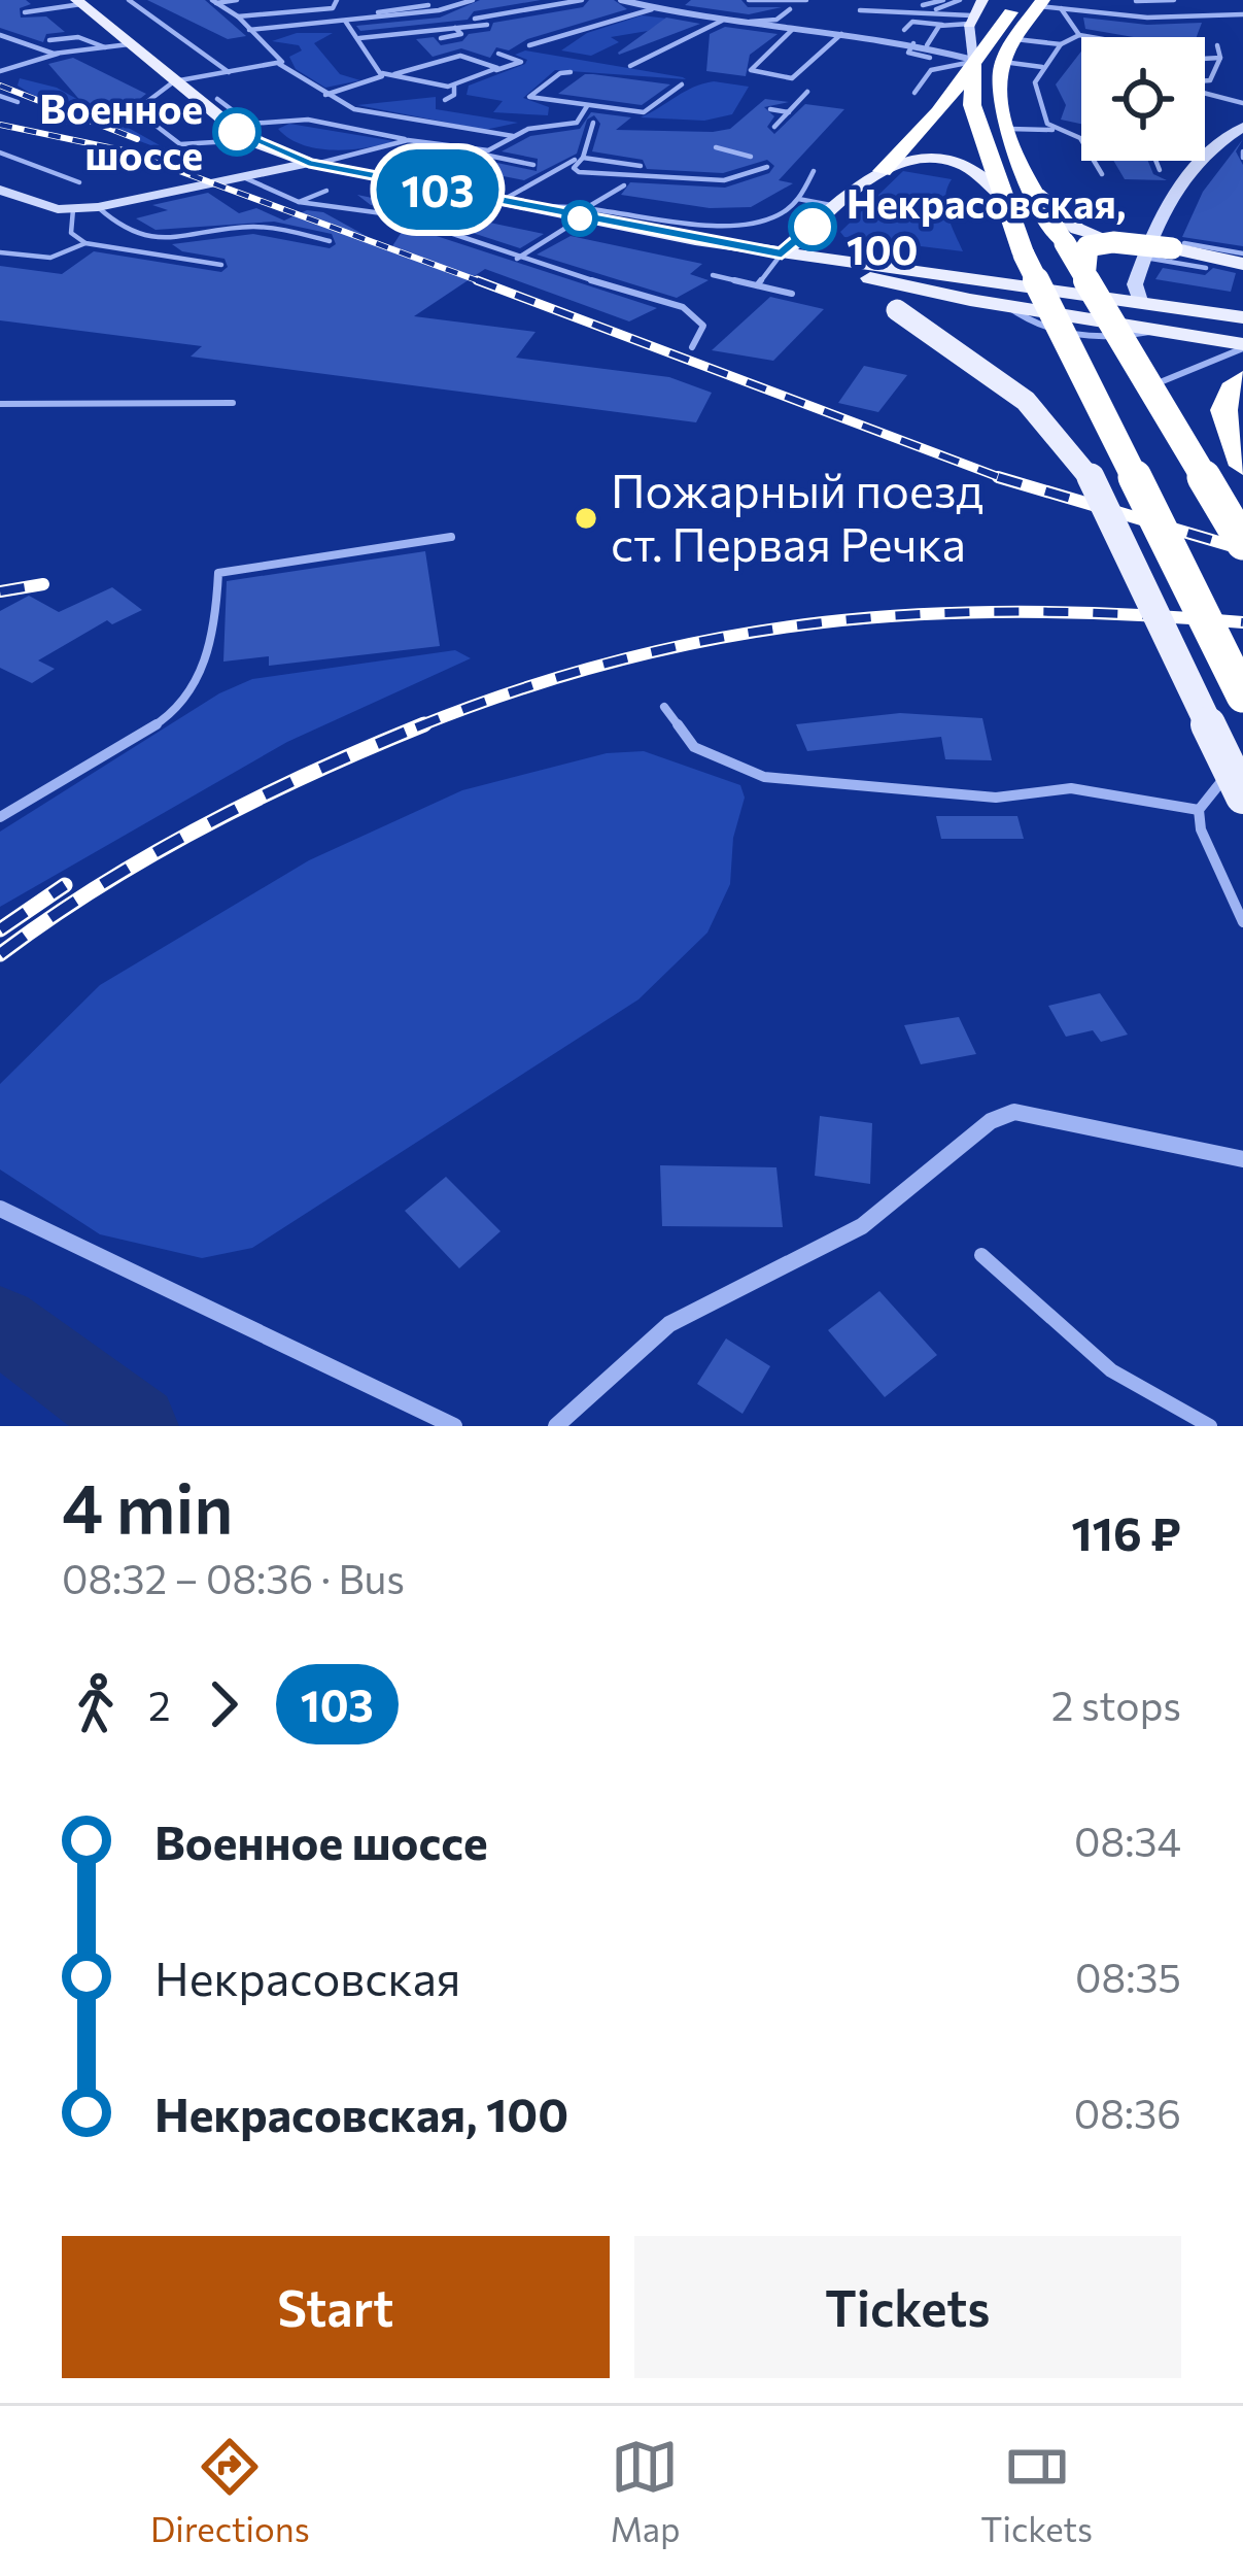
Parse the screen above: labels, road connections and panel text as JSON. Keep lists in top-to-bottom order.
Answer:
{
  "places": ["Военное шоссе", "Некрасовская, 100", "Пожарный поезд ст. Первая Речка"],
  "lines": ["bus line 103"],
  "page": {
    "on_map": "103",
    "heading": ["4 min", "08:32 – 08:36 · Bus", "116 ₽"],
    "legs": ["2", "103", "2 stops"],
    "list": [
      {
        "name": "Военное шоссе",
        "value": "08:34"
      },
      {
        "name": "Некрасовская",
        "value": "08:35"
      },
      {
        "name": "Некрасовская, 100",
        "value": "08:36"
      }
    ],
    "buttons": ["Start", "Tickets"],
    "tabs": ["Directions", "Map", "Tickets"]
  }
}
